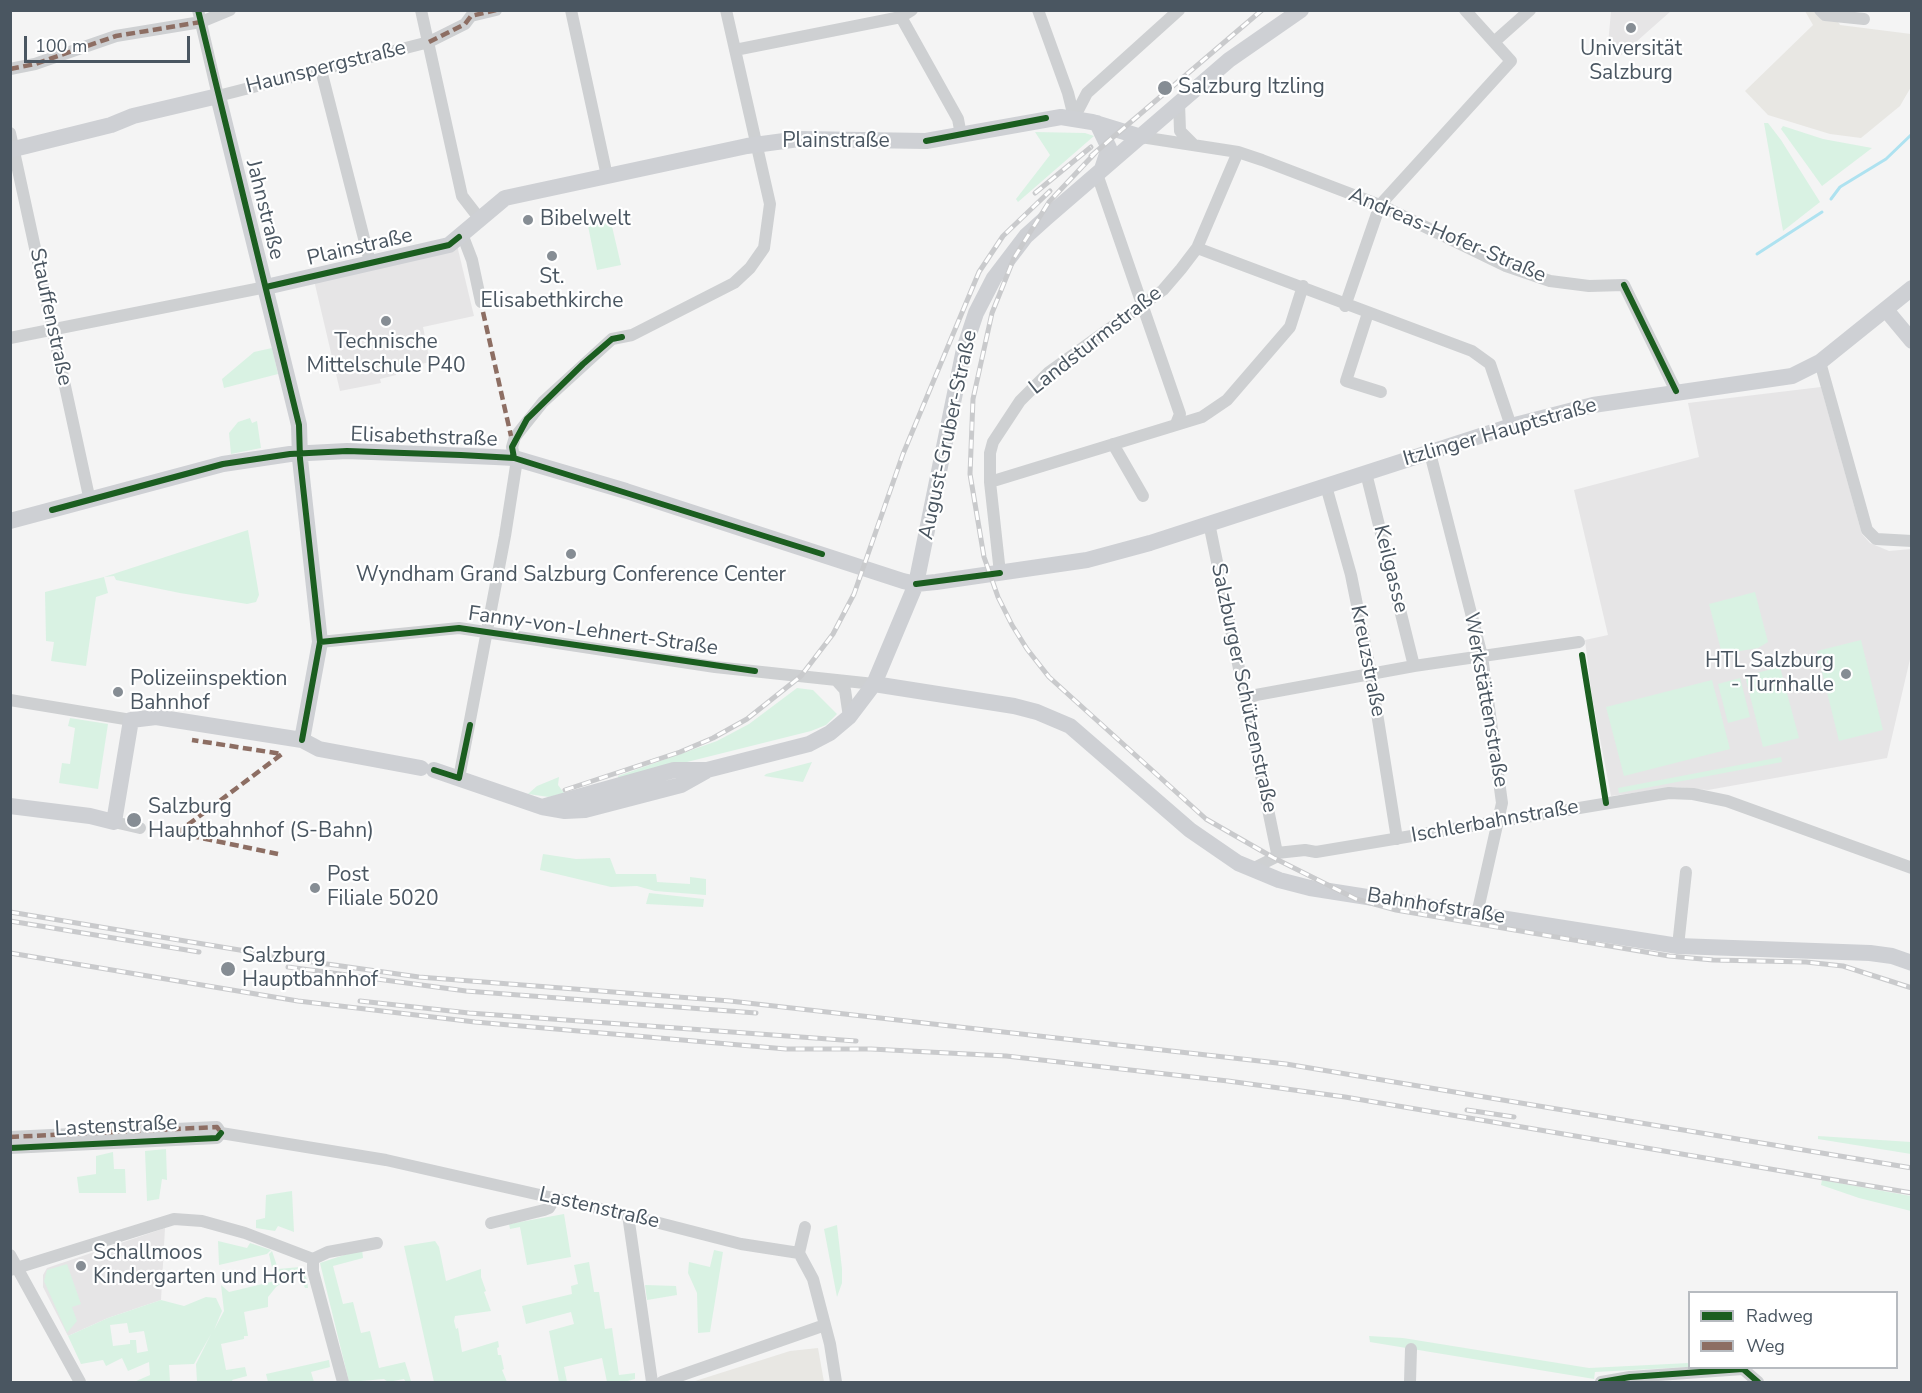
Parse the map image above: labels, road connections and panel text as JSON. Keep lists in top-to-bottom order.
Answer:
{
  "streets": {
    "street": [
      "Haunspergstraße",
      "Plainstraße",
      "Jahnstraße",
      "Andreas-Hofer-Straße",
      "Stauffenstraße",
      "Landsturmstraße",
      "Itzlinger Hauptstraße",
      "August-Gruber-Straße",
      "Elisabethstraße",
      "Keilgasse",
      "Fanny-von-Lehnert-Straße",
      "Kreuzstraße",
      "Salzburger Schützenstraße",
      "Werkstättenstraße",
      "Ischlerbahnstraße",
      "Bahnhofstraße",
      "Lastenstraße"
    ]
  },
  "crossings": [
    ["Haunspergstraße", "Jahnstraße"],
    ["Haunspergstraße", "Stauffenstraße"],
    ["Plainstraße", "Jahnstraße"],
    ["Plainstraße", "Andreas-Hofer-Straße"],
    ["Plainstraße", "Stauffenstraße"],
    ["Jahnstraße", "Elisabethstraße"],
    ["Jahnstraße", "Fanny-von-Lehnert-Straße"],
    ["Andreas-Hofer-Straße", "Landsturmstraße"],
    ["Andreas-Hofer-Straße", "Itzlinger Hauptstraße"],
    ["Andreas-Hofer-Straße", "August-Gruber-Straße"],
    ["Stauffenstraße", "Elisabethstraße"],
    ["Landsturmstraße", "Elisabethstraße"],
    ["Itzlinger Hauptstraße", "Elisabethstraße"],
    ["Itzlinger Hauptstraße", "Keilgasse"],
    ["Itzlinger Hauptstraße", "Kreuzstraße"],
    ["Itzlinger Hauptstraße", "Salzburger Schützenstraße"],
    ["Itzlinger Hauptstraße", "Werkstättenstraße"],
    ["August-Gruber-Straße", "Elisabethstraße"],
    ["August-Gruber-Straße", "Fanny-von-Lehnert-Straße"],
    ["Elisabethstraße", "Salzburger Schützenstraße"],
    ["Fanny-von-Lehnert-Straße", "Bahnhofstraße"],
    ["Kreuzstraße", "Ischlerbahnstraße"],
    ["Salzburger Schützenstraße", "Ischlerbahnstraße"],
    ["Salzburger Schützenstraße", "Bahnhofstraße"],
    ["Werkstättenstraße", "Ischlerbahnstraße"],
    ["Werkstättenstraße", "Bahnhofstraße"],
    ["Ischlerbahnstraße", "Bahnhofstraße"]
  ],
  "places": [
    "Universität Salzburg",
    "Salzburg Itzling",
    "Bibelwelt",
    "St. Elisabethkirche",
    "Technische Mittelschule P40",
    "Wyndham Grand Salzburg Conference Center",
    "HTL Salzburg - Turnhalle",
    "Polizeiinspektion Bahnhof",
    "Salzburg Hauptbahnhof (S-Bahn)",
    "Post Filiale 5020",
    "Salzburg Hauptbahnhof",
    "Schallmoos Kindergarten und Hort"
  ],
  "legend": ["Radweg", "Weg"],
  "scale_bar": "100 m"
}
